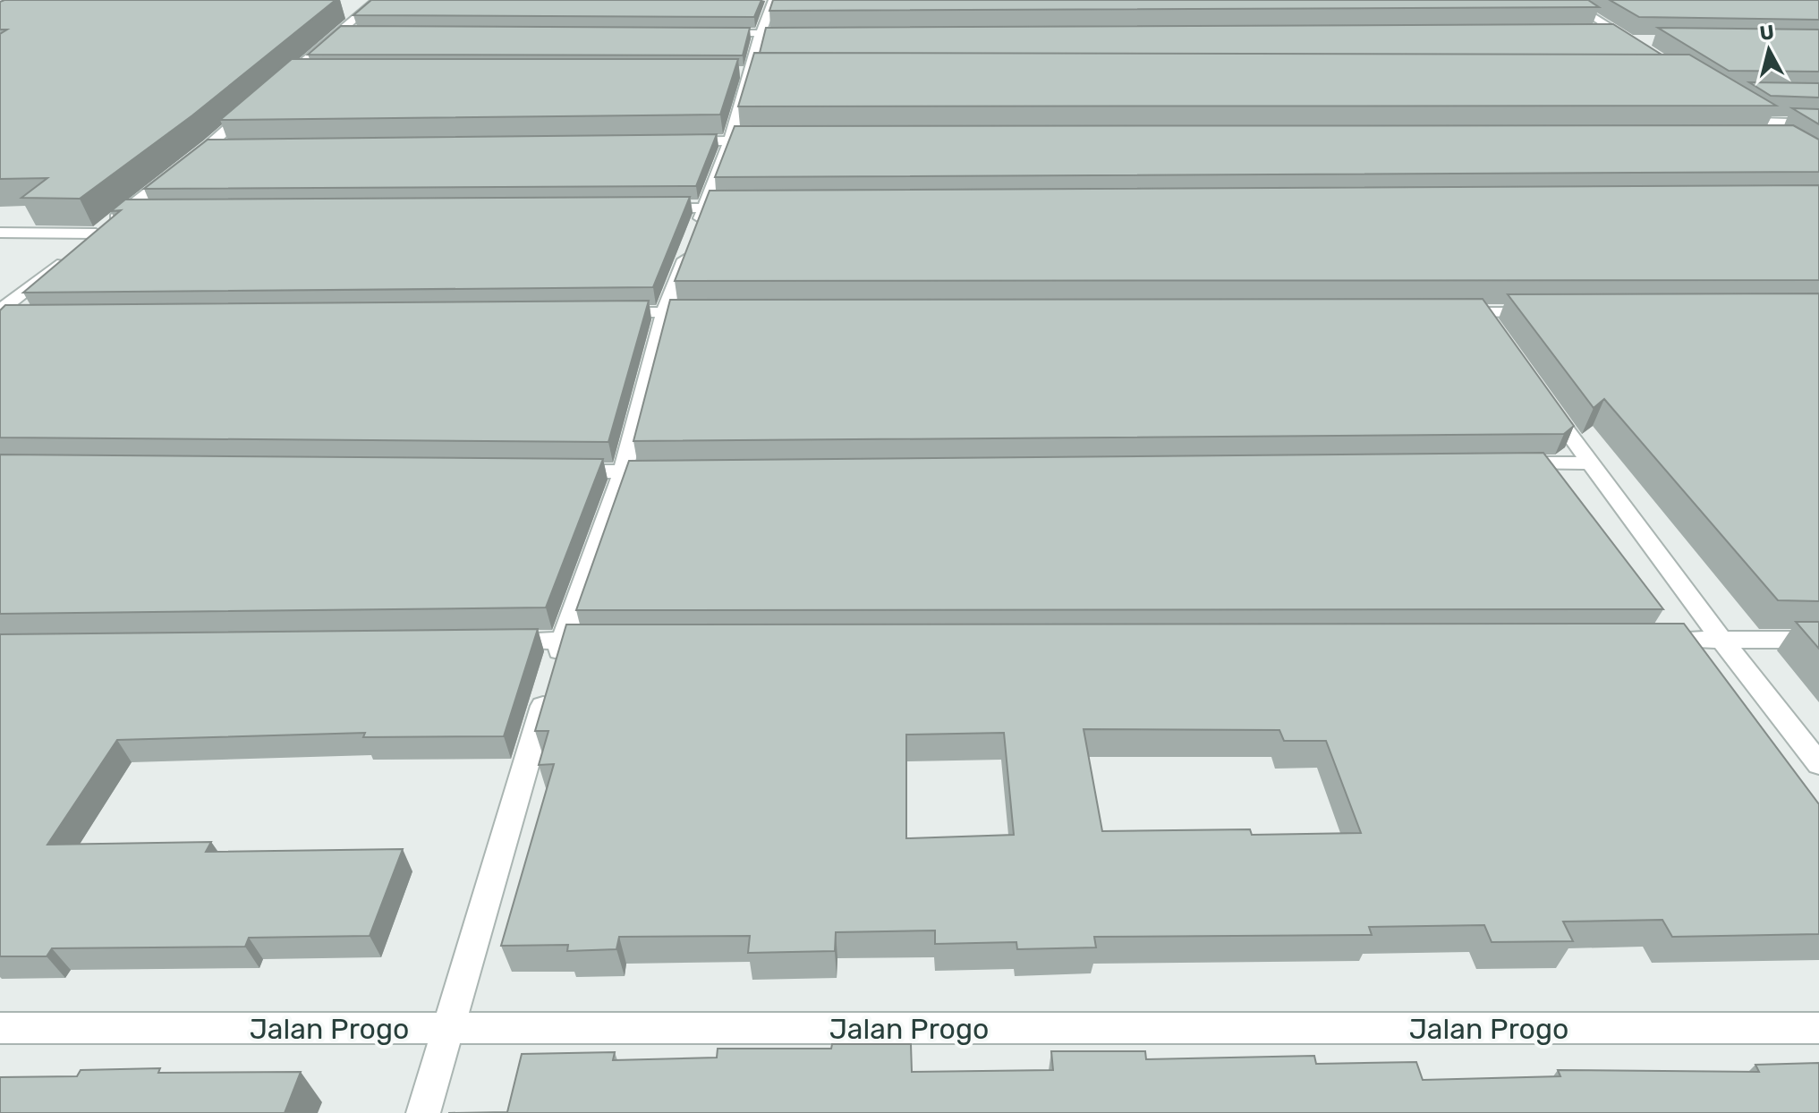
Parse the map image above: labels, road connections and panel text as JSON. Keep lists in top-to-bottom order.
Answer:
{
  "streets": {
    "street": ["Jalan Progo"]
  },
  "north": "top"
}
